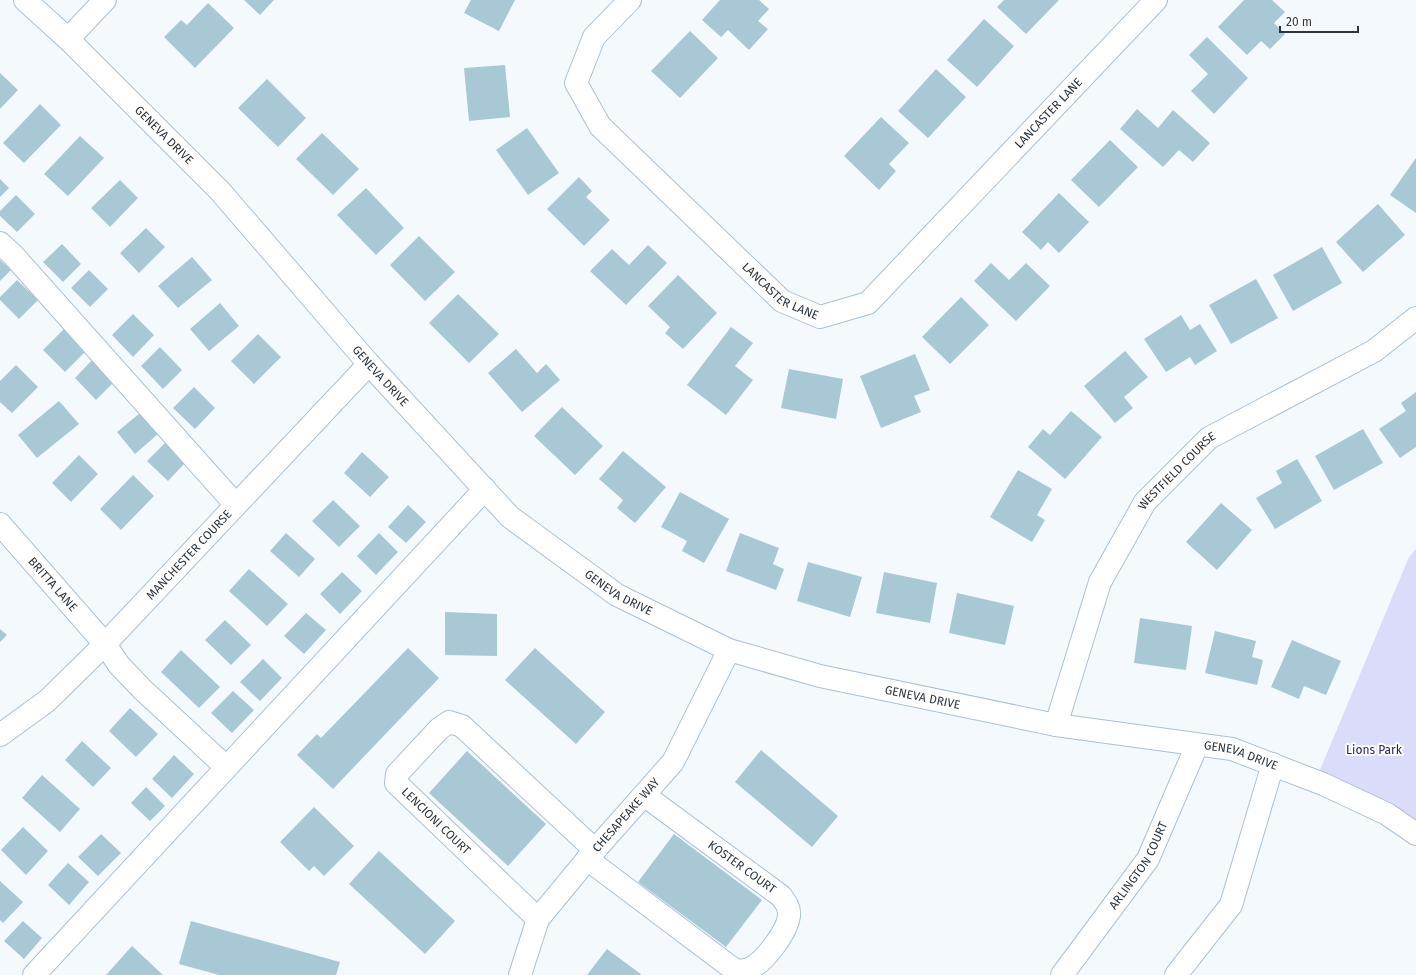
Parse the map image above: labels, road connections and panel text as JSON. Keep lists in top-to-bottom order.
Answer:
{
  "streets": {
    "street": [
      "LANCASTER LANE",
      "GENEVA DRIVE",
      "WESTFIELD COURSE",
      "MANCHESTER COURSE",
      "BRITTA LANE",
      "CHESAPEAKE WAY",
      "LENCIONI COURT",
      "ARLINGTON COURT",
      "KOSTER COURT"
    ]
  },
  "crossings": [
    ["GENEVA DRIVE", "WESTFIELD COURSE"],
    ["GENEVA DRIVE", "MANCHESTER COURSE"],
    ["GENEVA DRIVE", "CHESAPEAKE WAY"],
    ["GENEVA DRIVE", "ARLINGTON COURT"],
    ["MANCHESTER COURSE", "BRITTA LANE"],
    ["CHESAPEAKE WAY", "LENCIONI COURT"],
    ["CHESAPEAKE WAY", "KOSTER COURT"],
    ["LENCIONI COURT", "KOSTER COURT"]
  ],
  "parks": ["Lions Park"],
  "scale_bar": "20 m"
}
